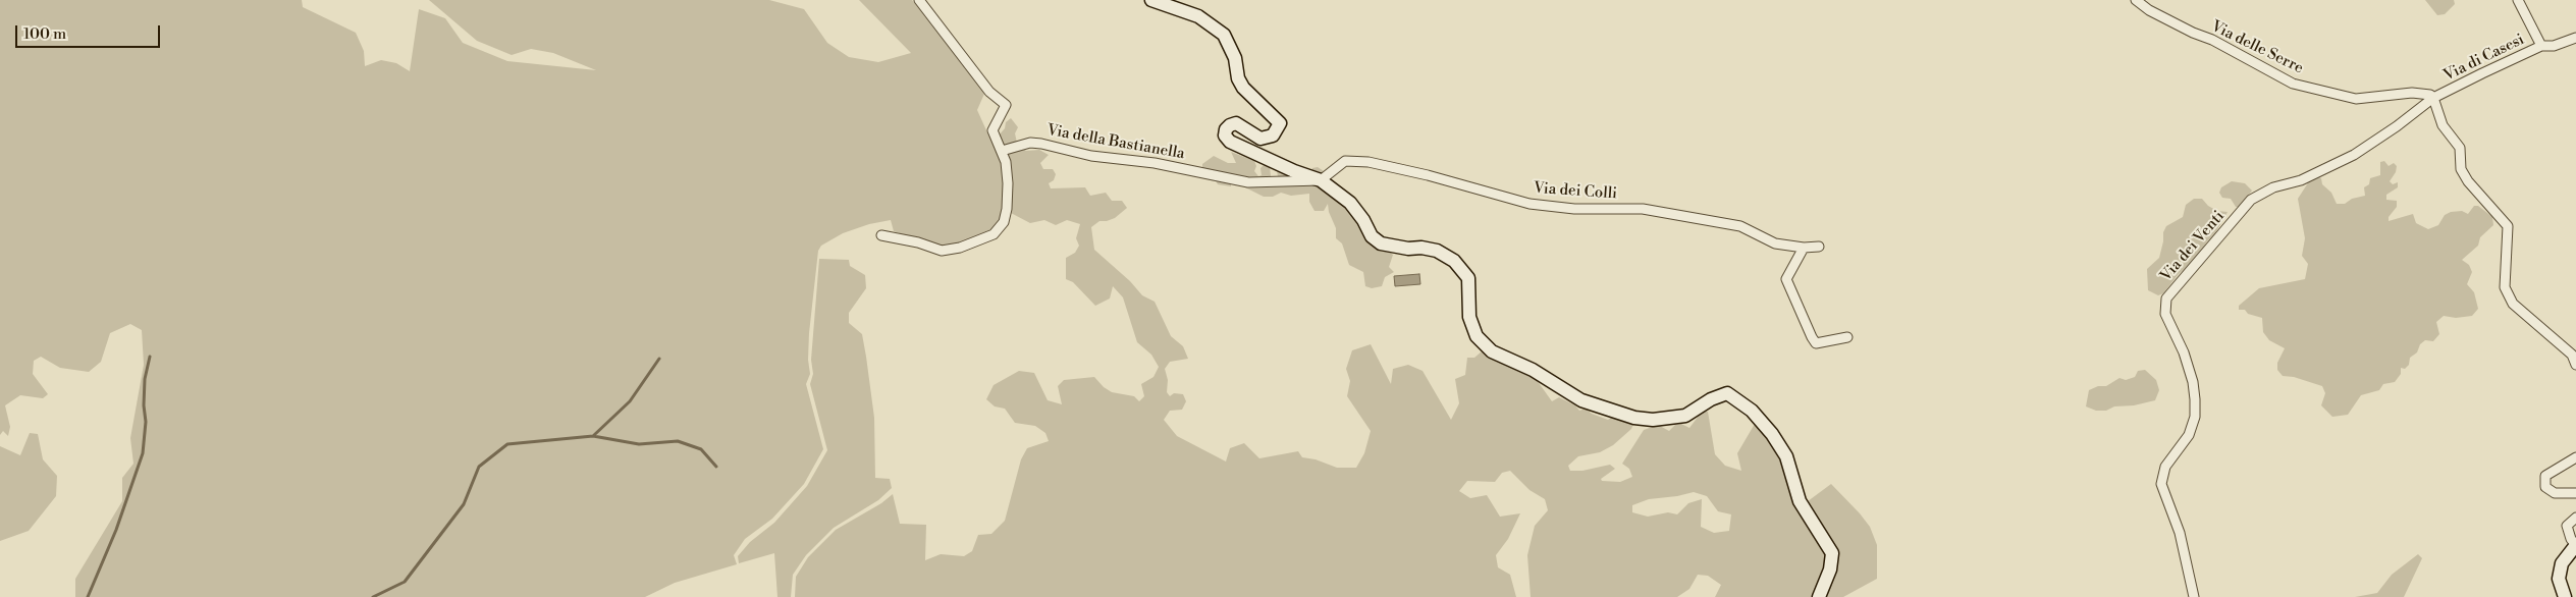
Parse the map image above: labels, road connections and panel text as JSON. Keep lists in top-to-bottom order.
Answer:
{
  "streets": {
    "street": [
      "Via delle Serre",
      "Via di Casesi",
      "Via della Bastianella",
      "Via dei Colli",
      "Via dei Venti"
    ]
  },
  "crossings": [
    ["Via delle Serre", "Via di Casesi"],
    ["Via delle Serre", "Via dei Venti"],
    ["Via di Casesi", "Via dei Venti"],
    ["Via della Bastianella", "Via dei Colli"]
  ],
  "scale_bar": "100 m"
}
